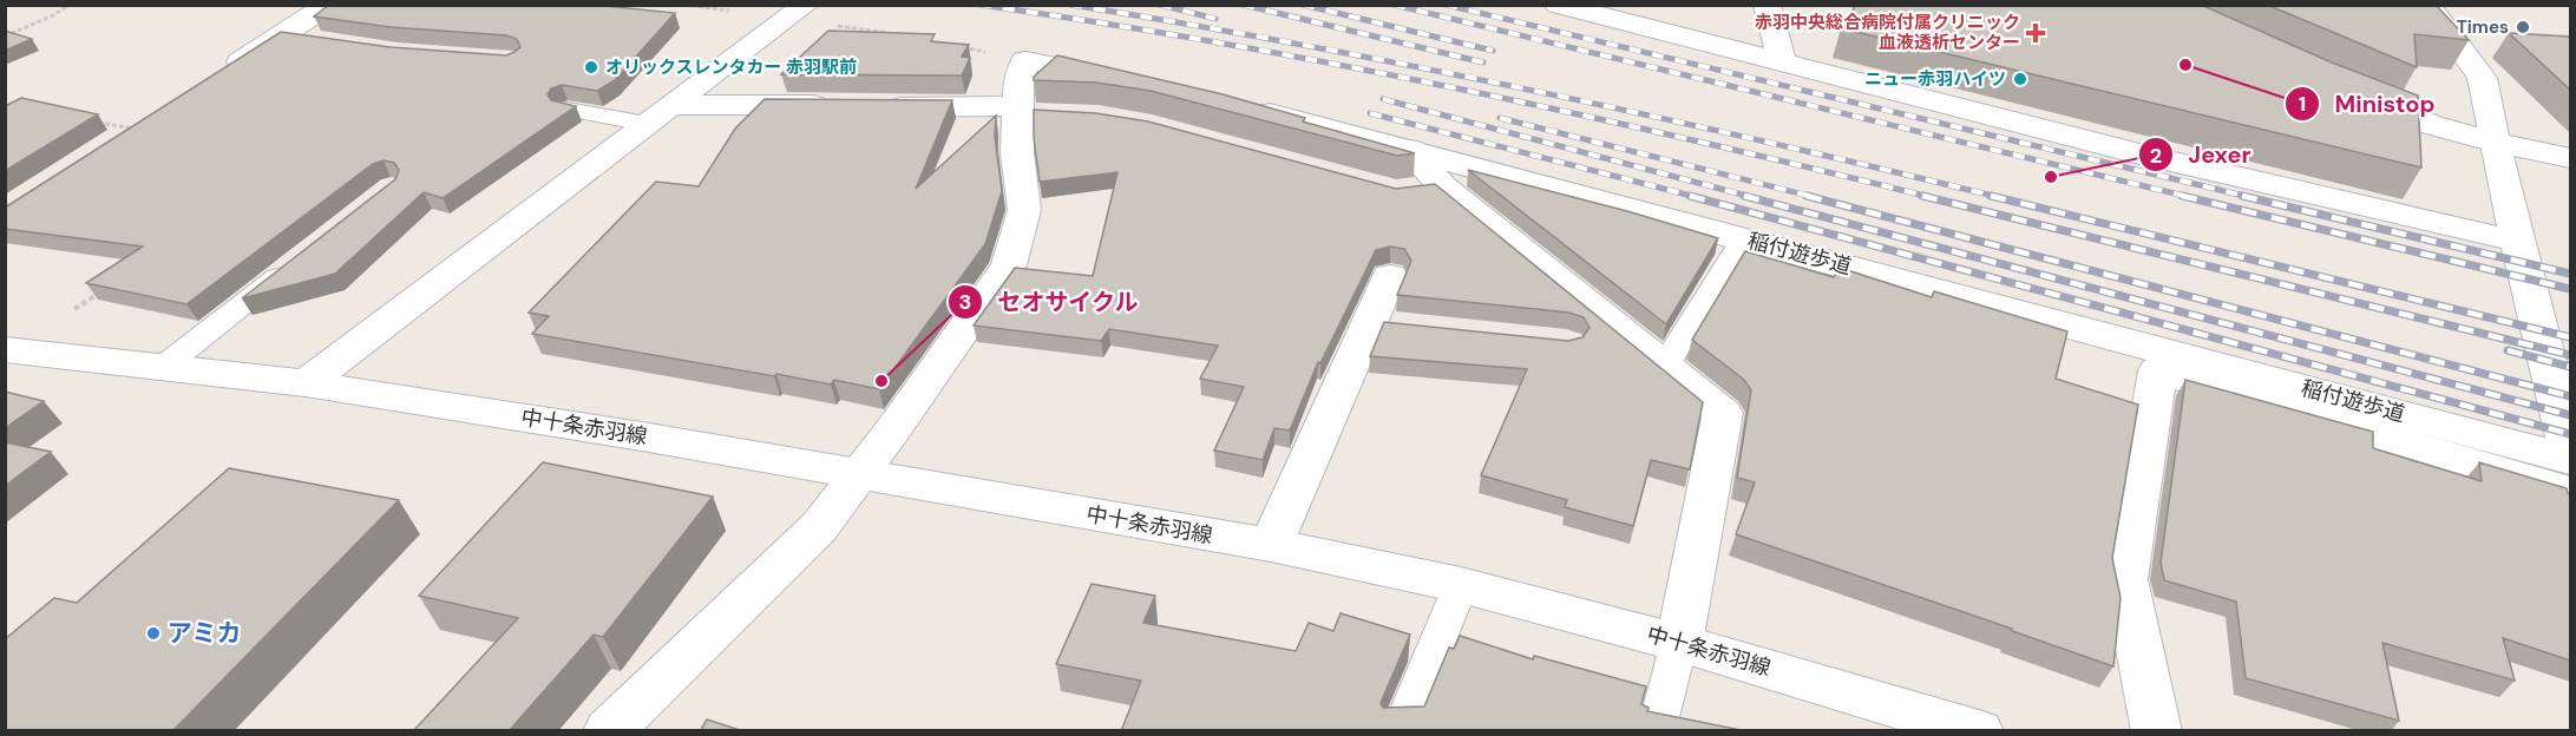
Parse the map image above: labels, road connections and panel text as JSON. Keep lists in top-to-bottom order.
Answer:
{
  "streets": {
    "street": ["稲付遊歩道", "中十条赤羽線"]
  },
  "places": {
    "other": [
      "Times",
      "Ministop",
      "オリックスレンタカー 赤羽駅前",
      "ニュー赤羽ハイツ",
      "Jexer",
      "セオサイクル",
      "アミカ"
    ],
    "health": ["赤羽中央総合病院付属クリニック 血液透析センター"]
  }
}
